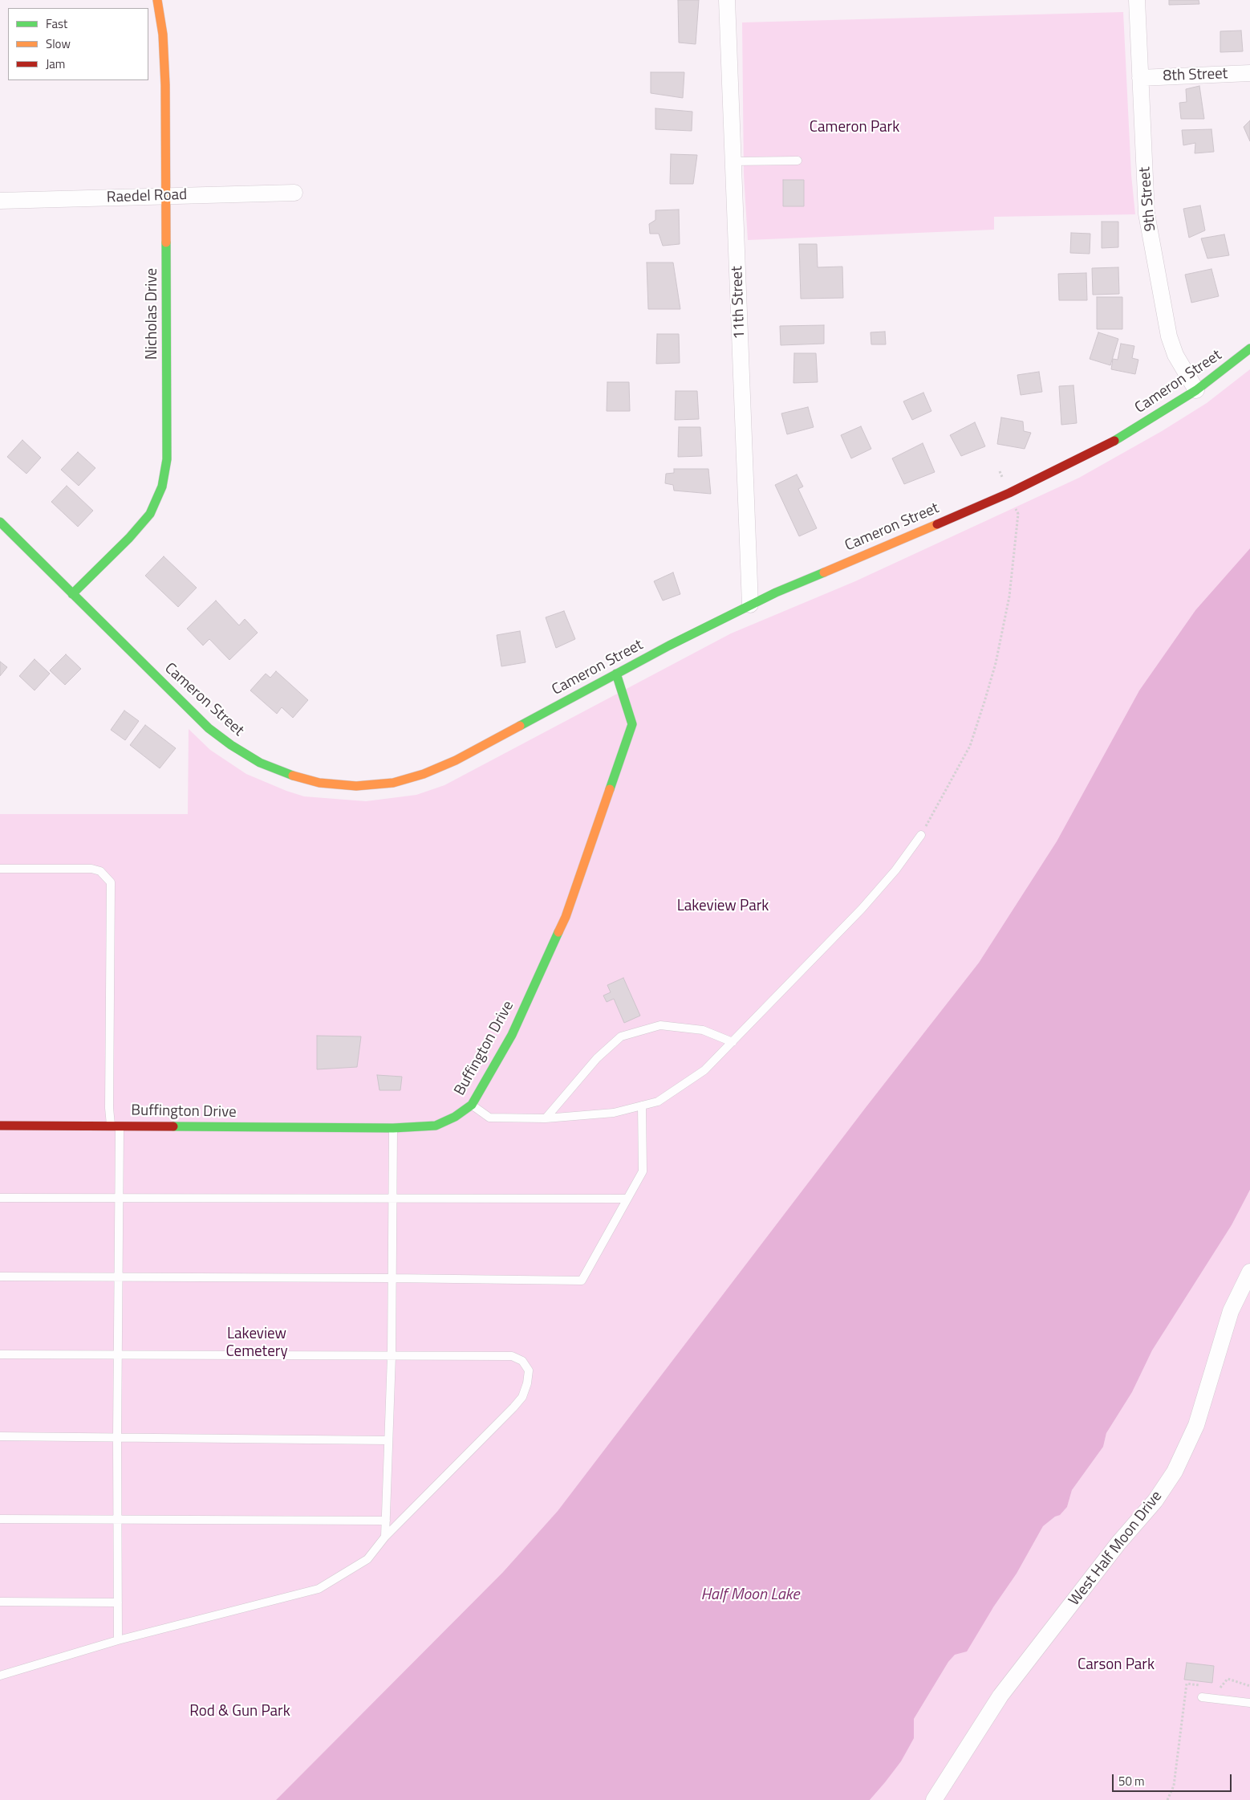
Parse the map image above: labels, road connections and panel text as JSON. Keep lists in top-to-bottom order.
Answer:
{
  "streets": {
    "street": [
      "8th Street",
      "Raedel Road",
      "9th Street",
      "11th Street",
      "Nicholas Drive",
      "Cameron Street",
      "Buffington Drive",
      "West Half Moon Drive"
    ]
  },
  "crossings": [
    ["8th Street", "9th Street"],
    ["Raedel Road", "Nicholas Drive"],
    ["9th Street", "Cameron Street"],
    ["11th Street", "Cameron Street"],
    ["Nicholas Drive", "Cameron Street"],
    ["Cameron Street", "Buffington Drive"]
  ],
  "water": ["Half Moon Lake"],
  "parks": [
    "Cameron Park",
    "Lakeview Park",
    "Lakeview Cemetery",
    "Carson Park",
    "Rod & Gun Park"
  ],
  "legend": ["Fast", "Slow", "Jam"],
  "scale_bar": "50 m"
}
